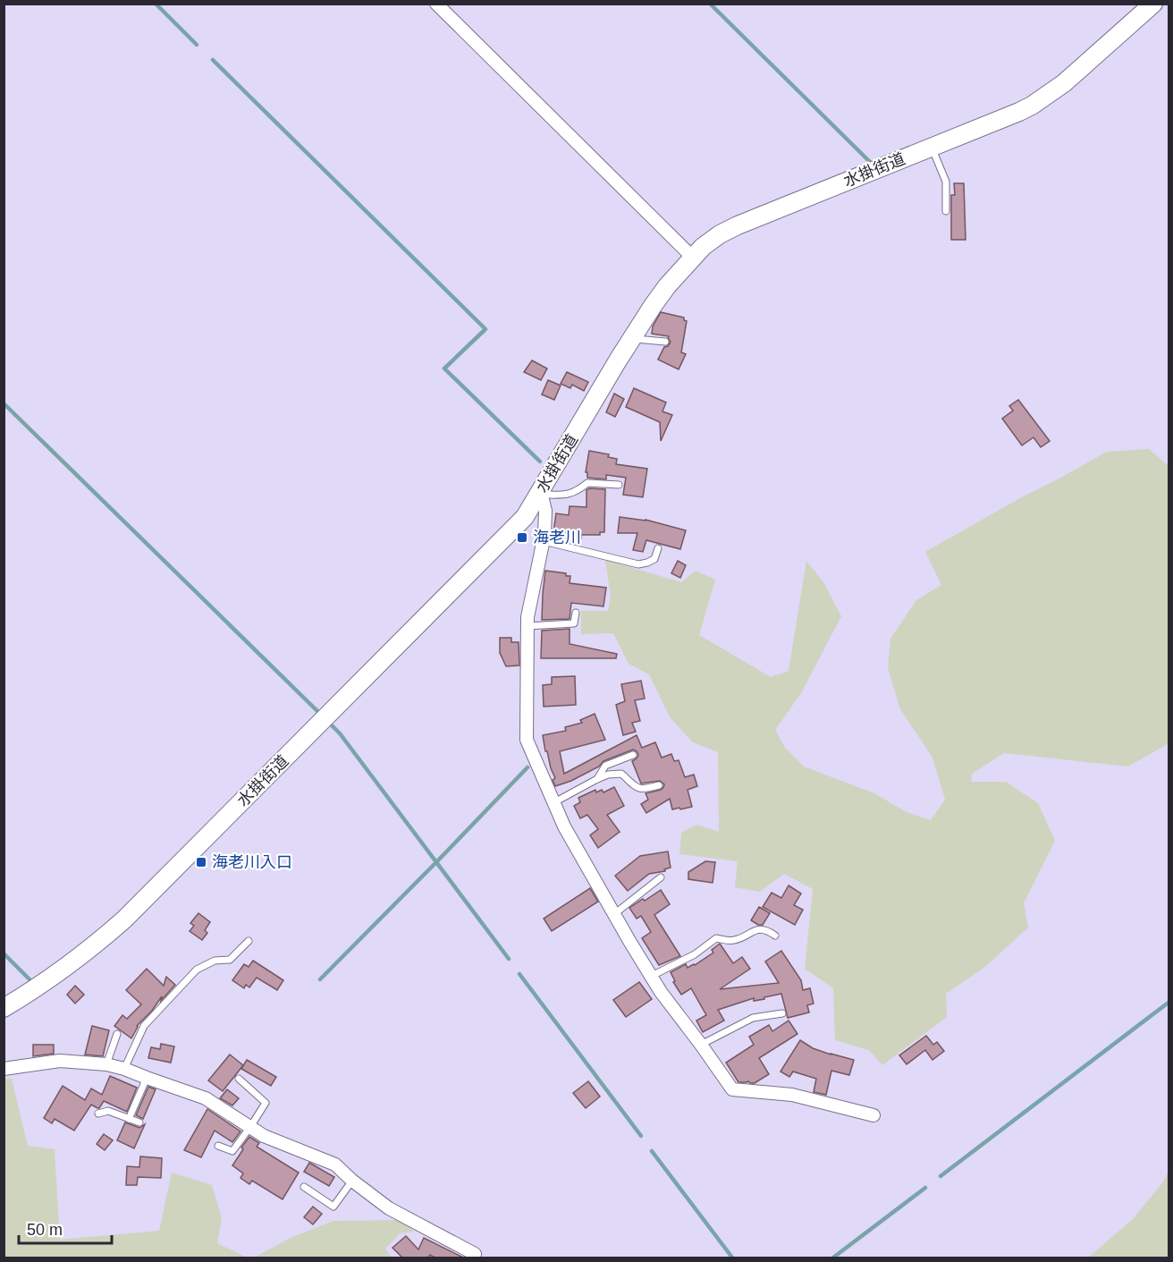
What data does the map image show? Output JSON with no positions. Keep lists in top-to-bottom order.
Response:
{
  "streets": {
    "main road": ["水掛街道"]
  },
  "places": {
    "transit": ["海老川", "海老川入口"]
  },
  "scale_bar": "50 m"
}
